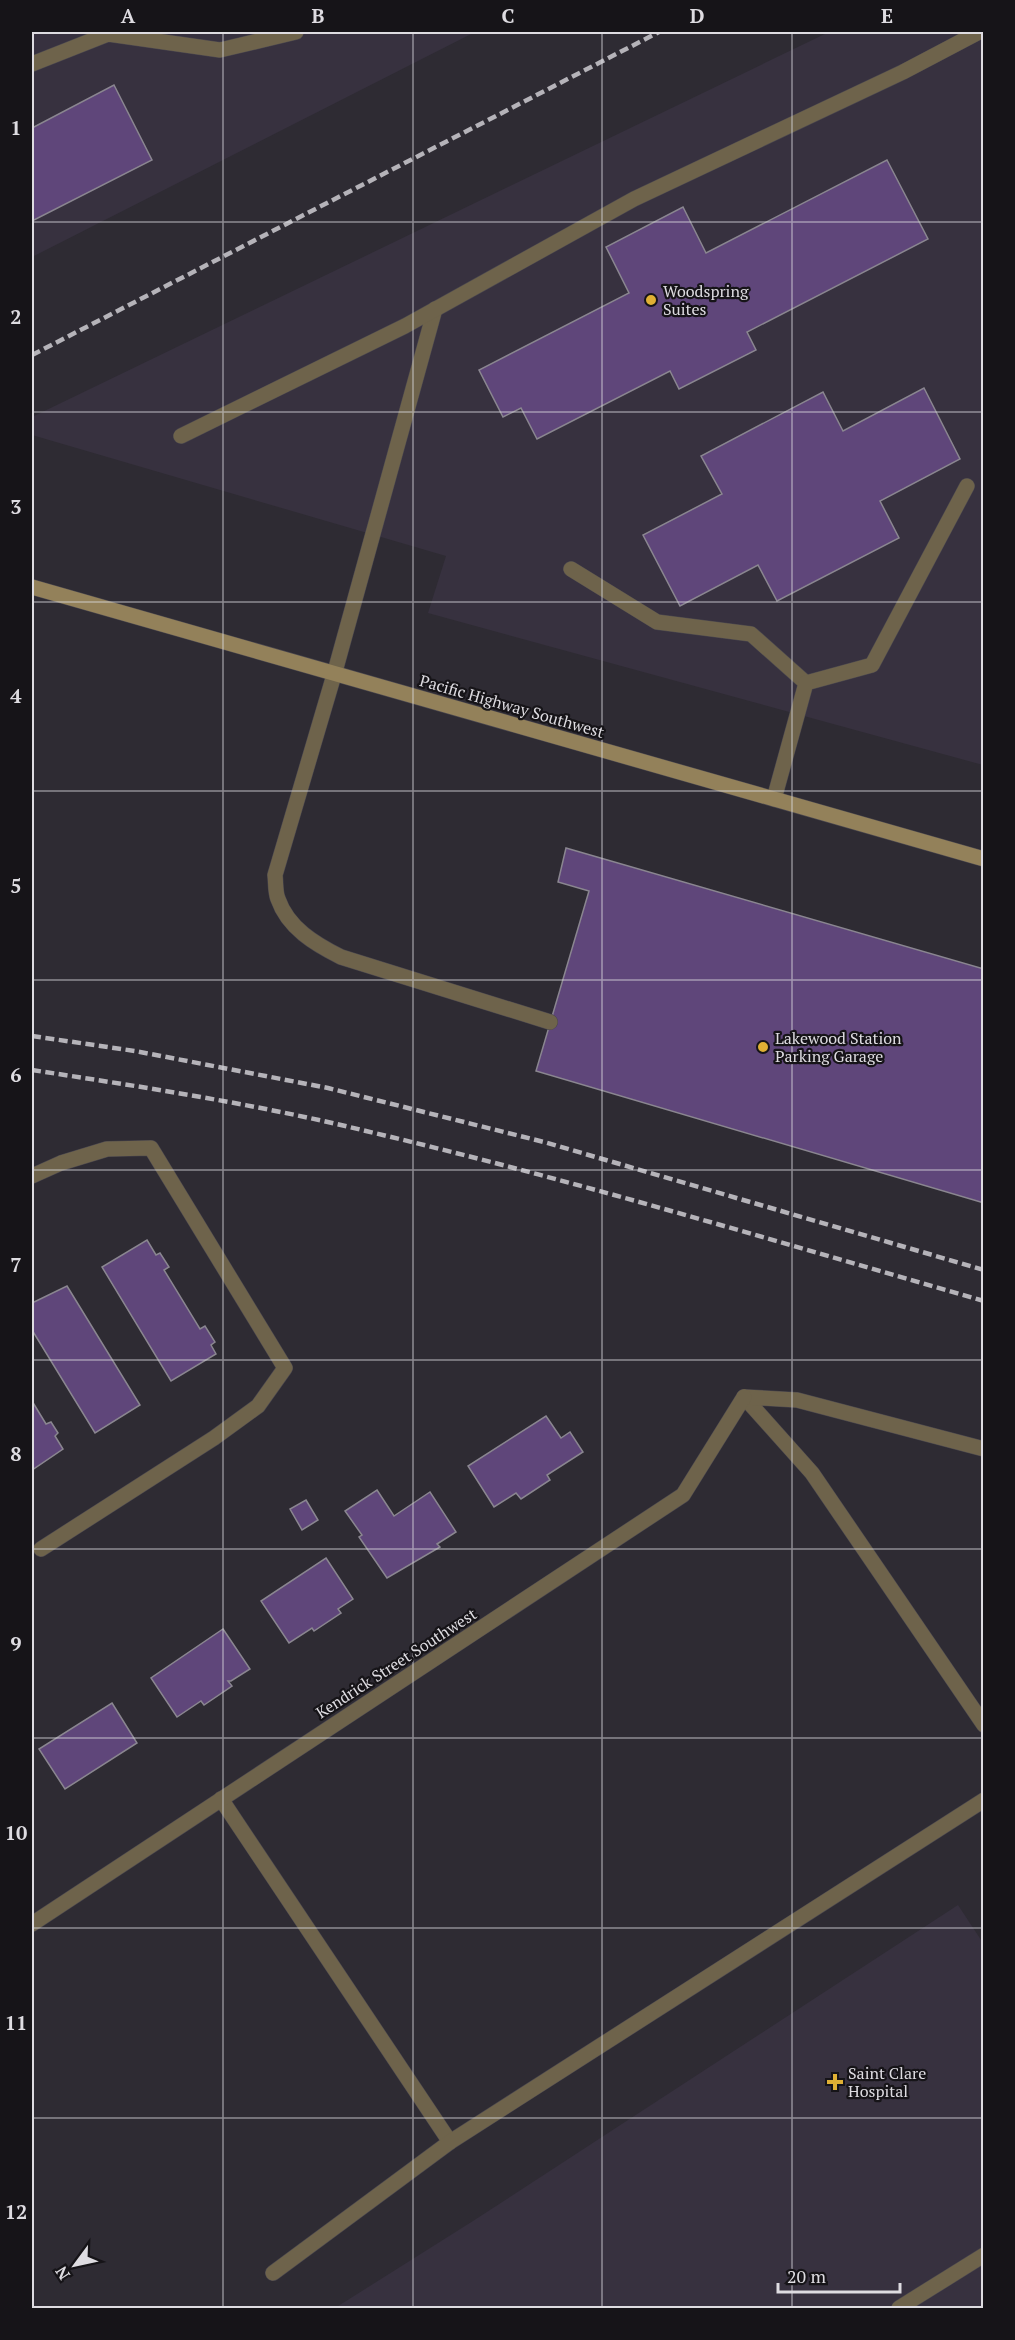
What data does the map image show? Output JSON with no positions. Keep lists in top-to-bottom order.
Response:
{
  "streets": {
    "main road": ["Pacific Highway Southwest"],
    "street": ["Kendrick Street Southwest"]
  },
  "places": {
    "other": ["Woodspring Suites", "Lakewood Station Parking Garage"],
    "health": ["Saint Clare Hospital"]
  },
  "scale_bar": "20 m",
  "north": "bottom left",
  "grid": {
    "columns": [
      "A",
      "B",
      "C",
      "D",
      "E"
    ],
    "rows": [
      "1",
      "2",
      "3",
      "4",
      "5",
      "6",
      "7",
      "8",
      "9",
      "10",
      "11",
      "12"
    ]
  }
}
